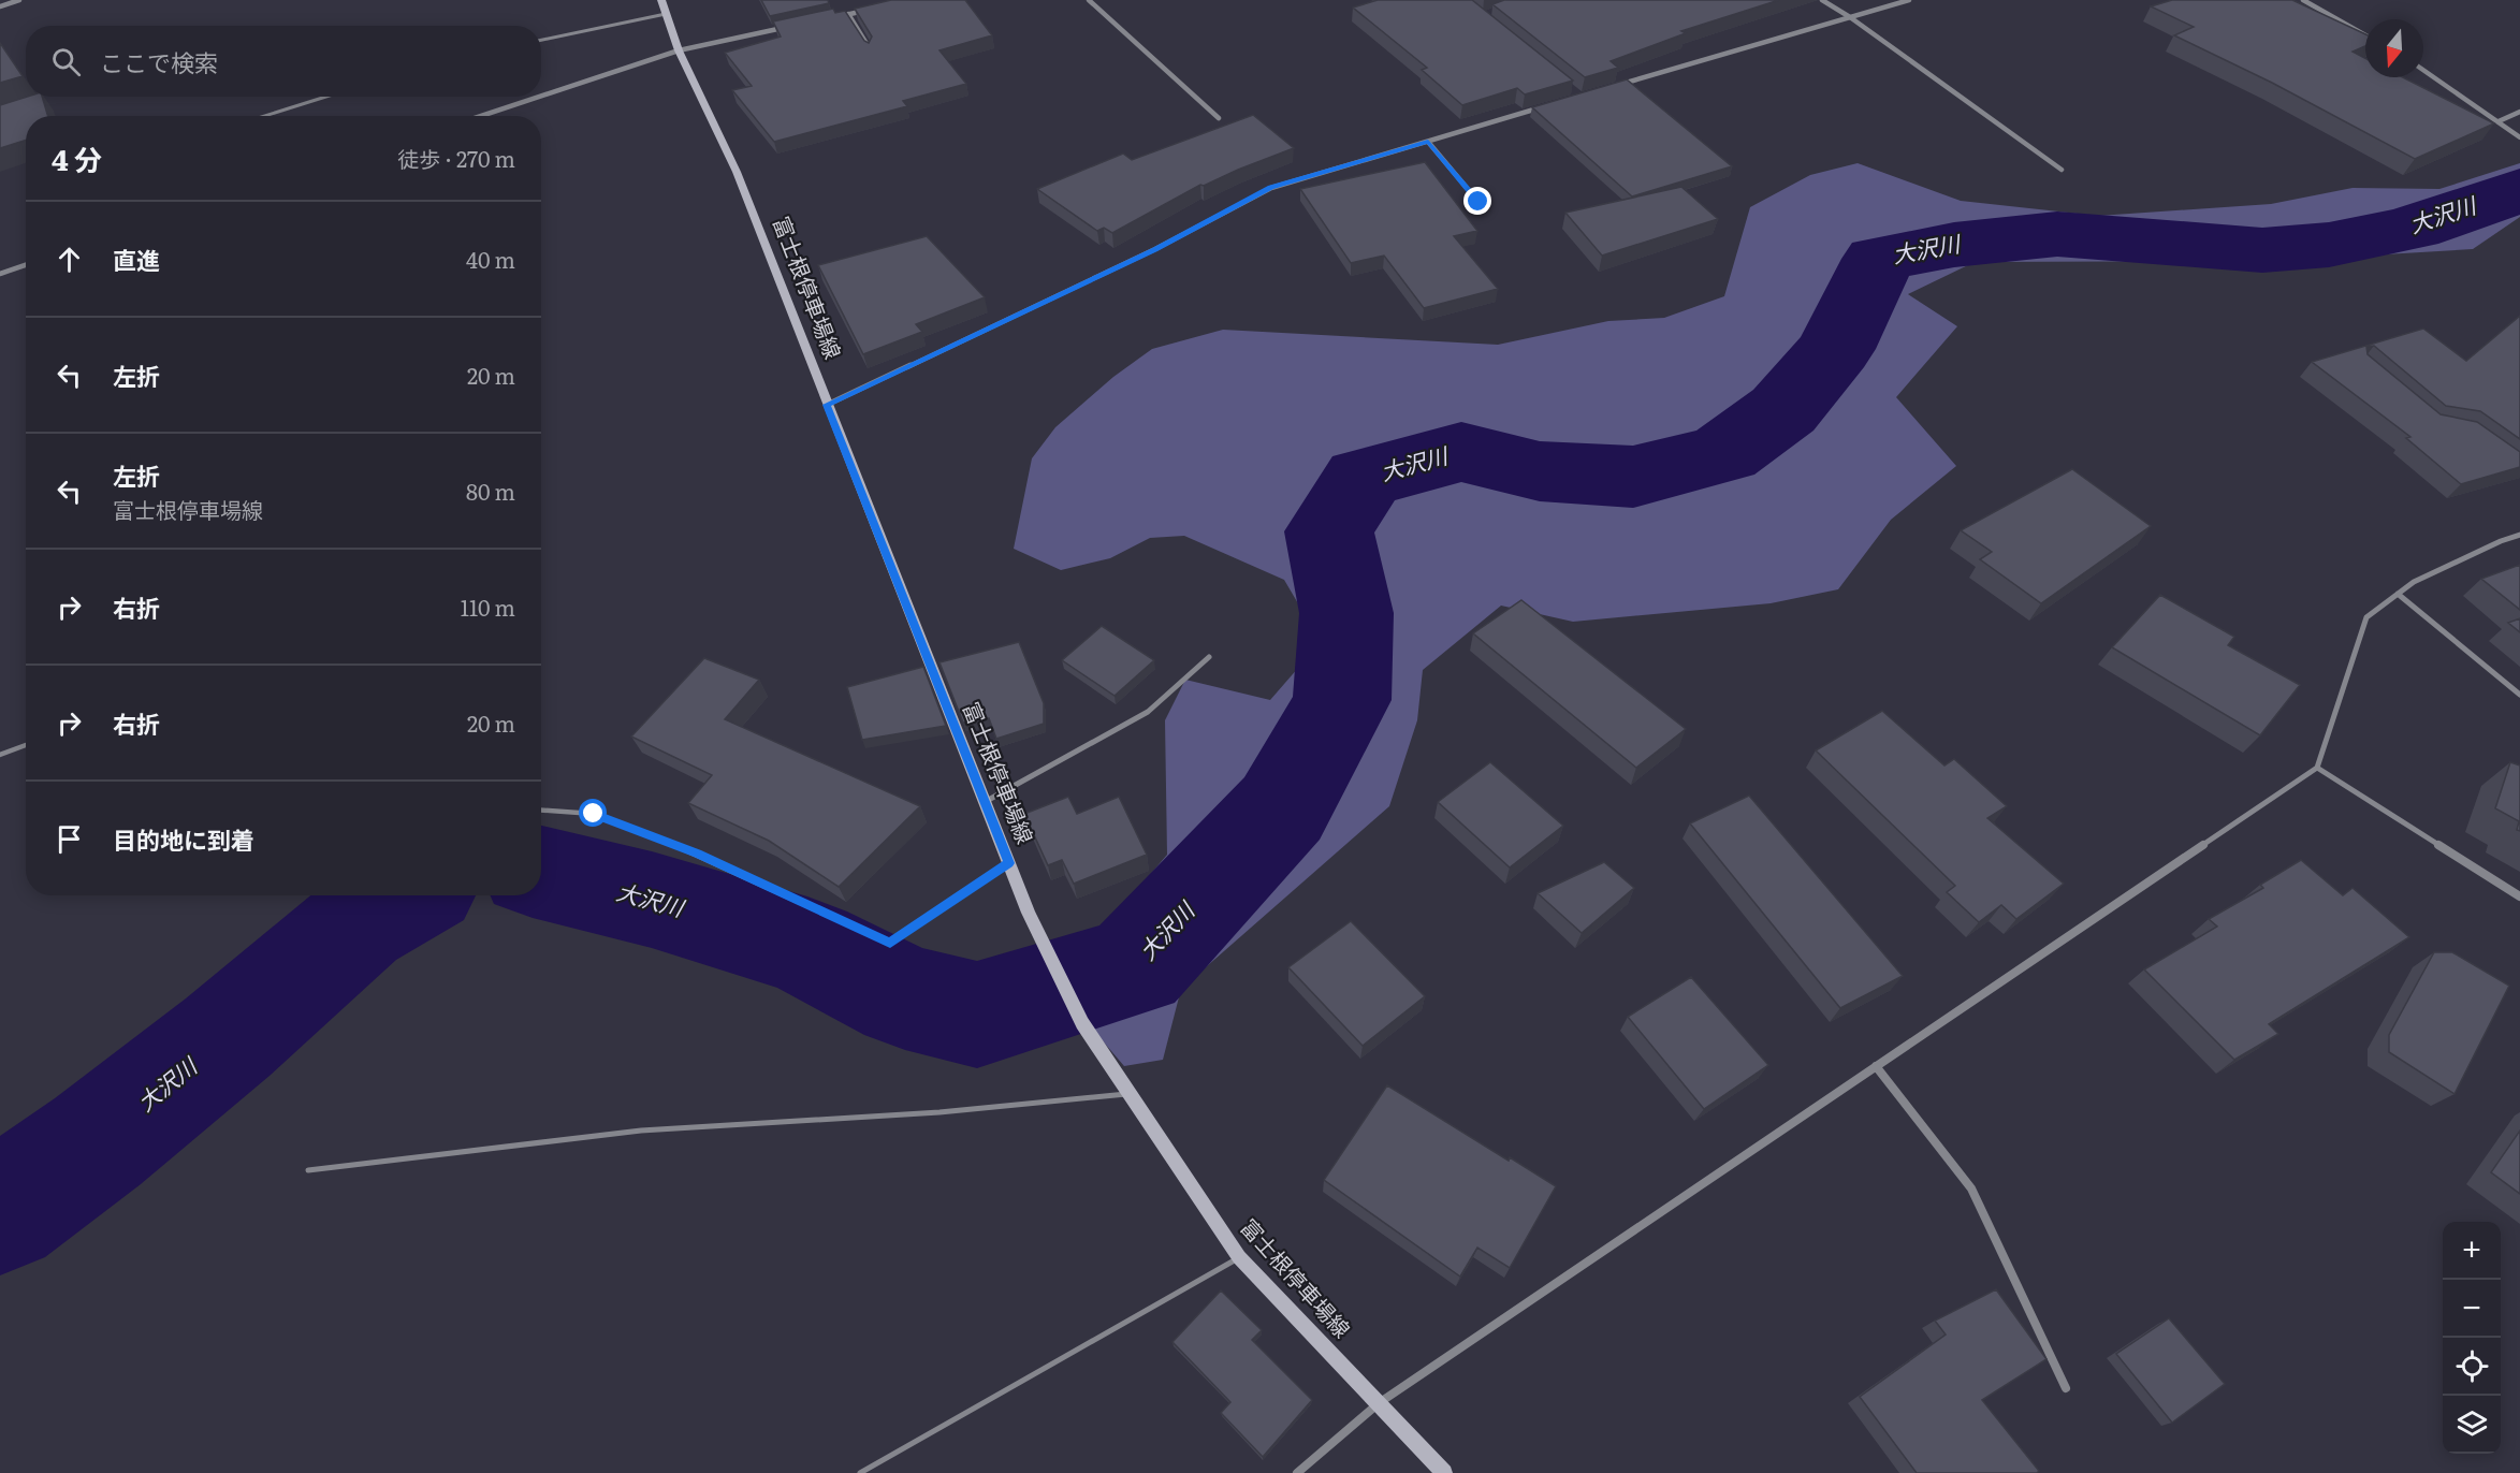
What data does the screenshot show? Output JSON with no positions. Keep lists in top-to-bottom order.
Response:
{
  "streets": {
    "main road": ["富士根停車場線"]
  },
  "water": ["大沢川"],
  "north": "bottom",
  "page": {
    "search": "ここで検索",
    "heading": ["4 分", "徒歩 · 270 m"],
    "list": [
      ["直進", "40 m"],
      ["左折", "20 m"],
      ["左折", "富士根停車場線", "80 m"],
      ["右折", "110 m"],
      ["右折", "20 m"],
      "目的地に到着"
    ],
    "map_buttons": ["+", "−"]
  }
}
